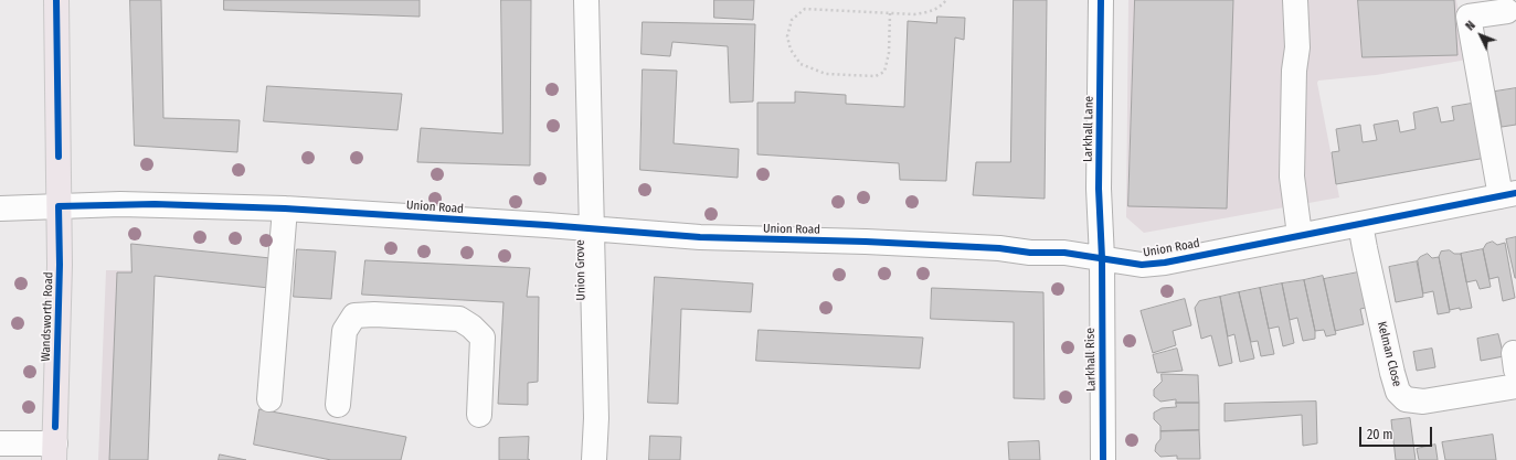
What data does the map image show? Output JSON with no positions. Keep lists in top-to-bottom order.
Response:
{
  "streets": {
    "main road": ["Wandsworth Road"],
    "street": [
      "Larkhall Lane",
      "Union Road",
      "Union Grove",
      "Kelman Close",
      "Larkhall Rise"
    ]
  },
  "crossings": [
    ["Larkhall Lane", "Union Road"],
    ["Larkhall Lane", "Larkhall Rise"],
    ["Union Road", "Union Grove"],
    ["Union Road", "Wandsworth Road"],
    ["Union Road", "Kelman Close"],
    ["Union Road", "Larkhall Rise"]
  ],
  "scale_bar": "20 m",
  "north": "top left"
}
